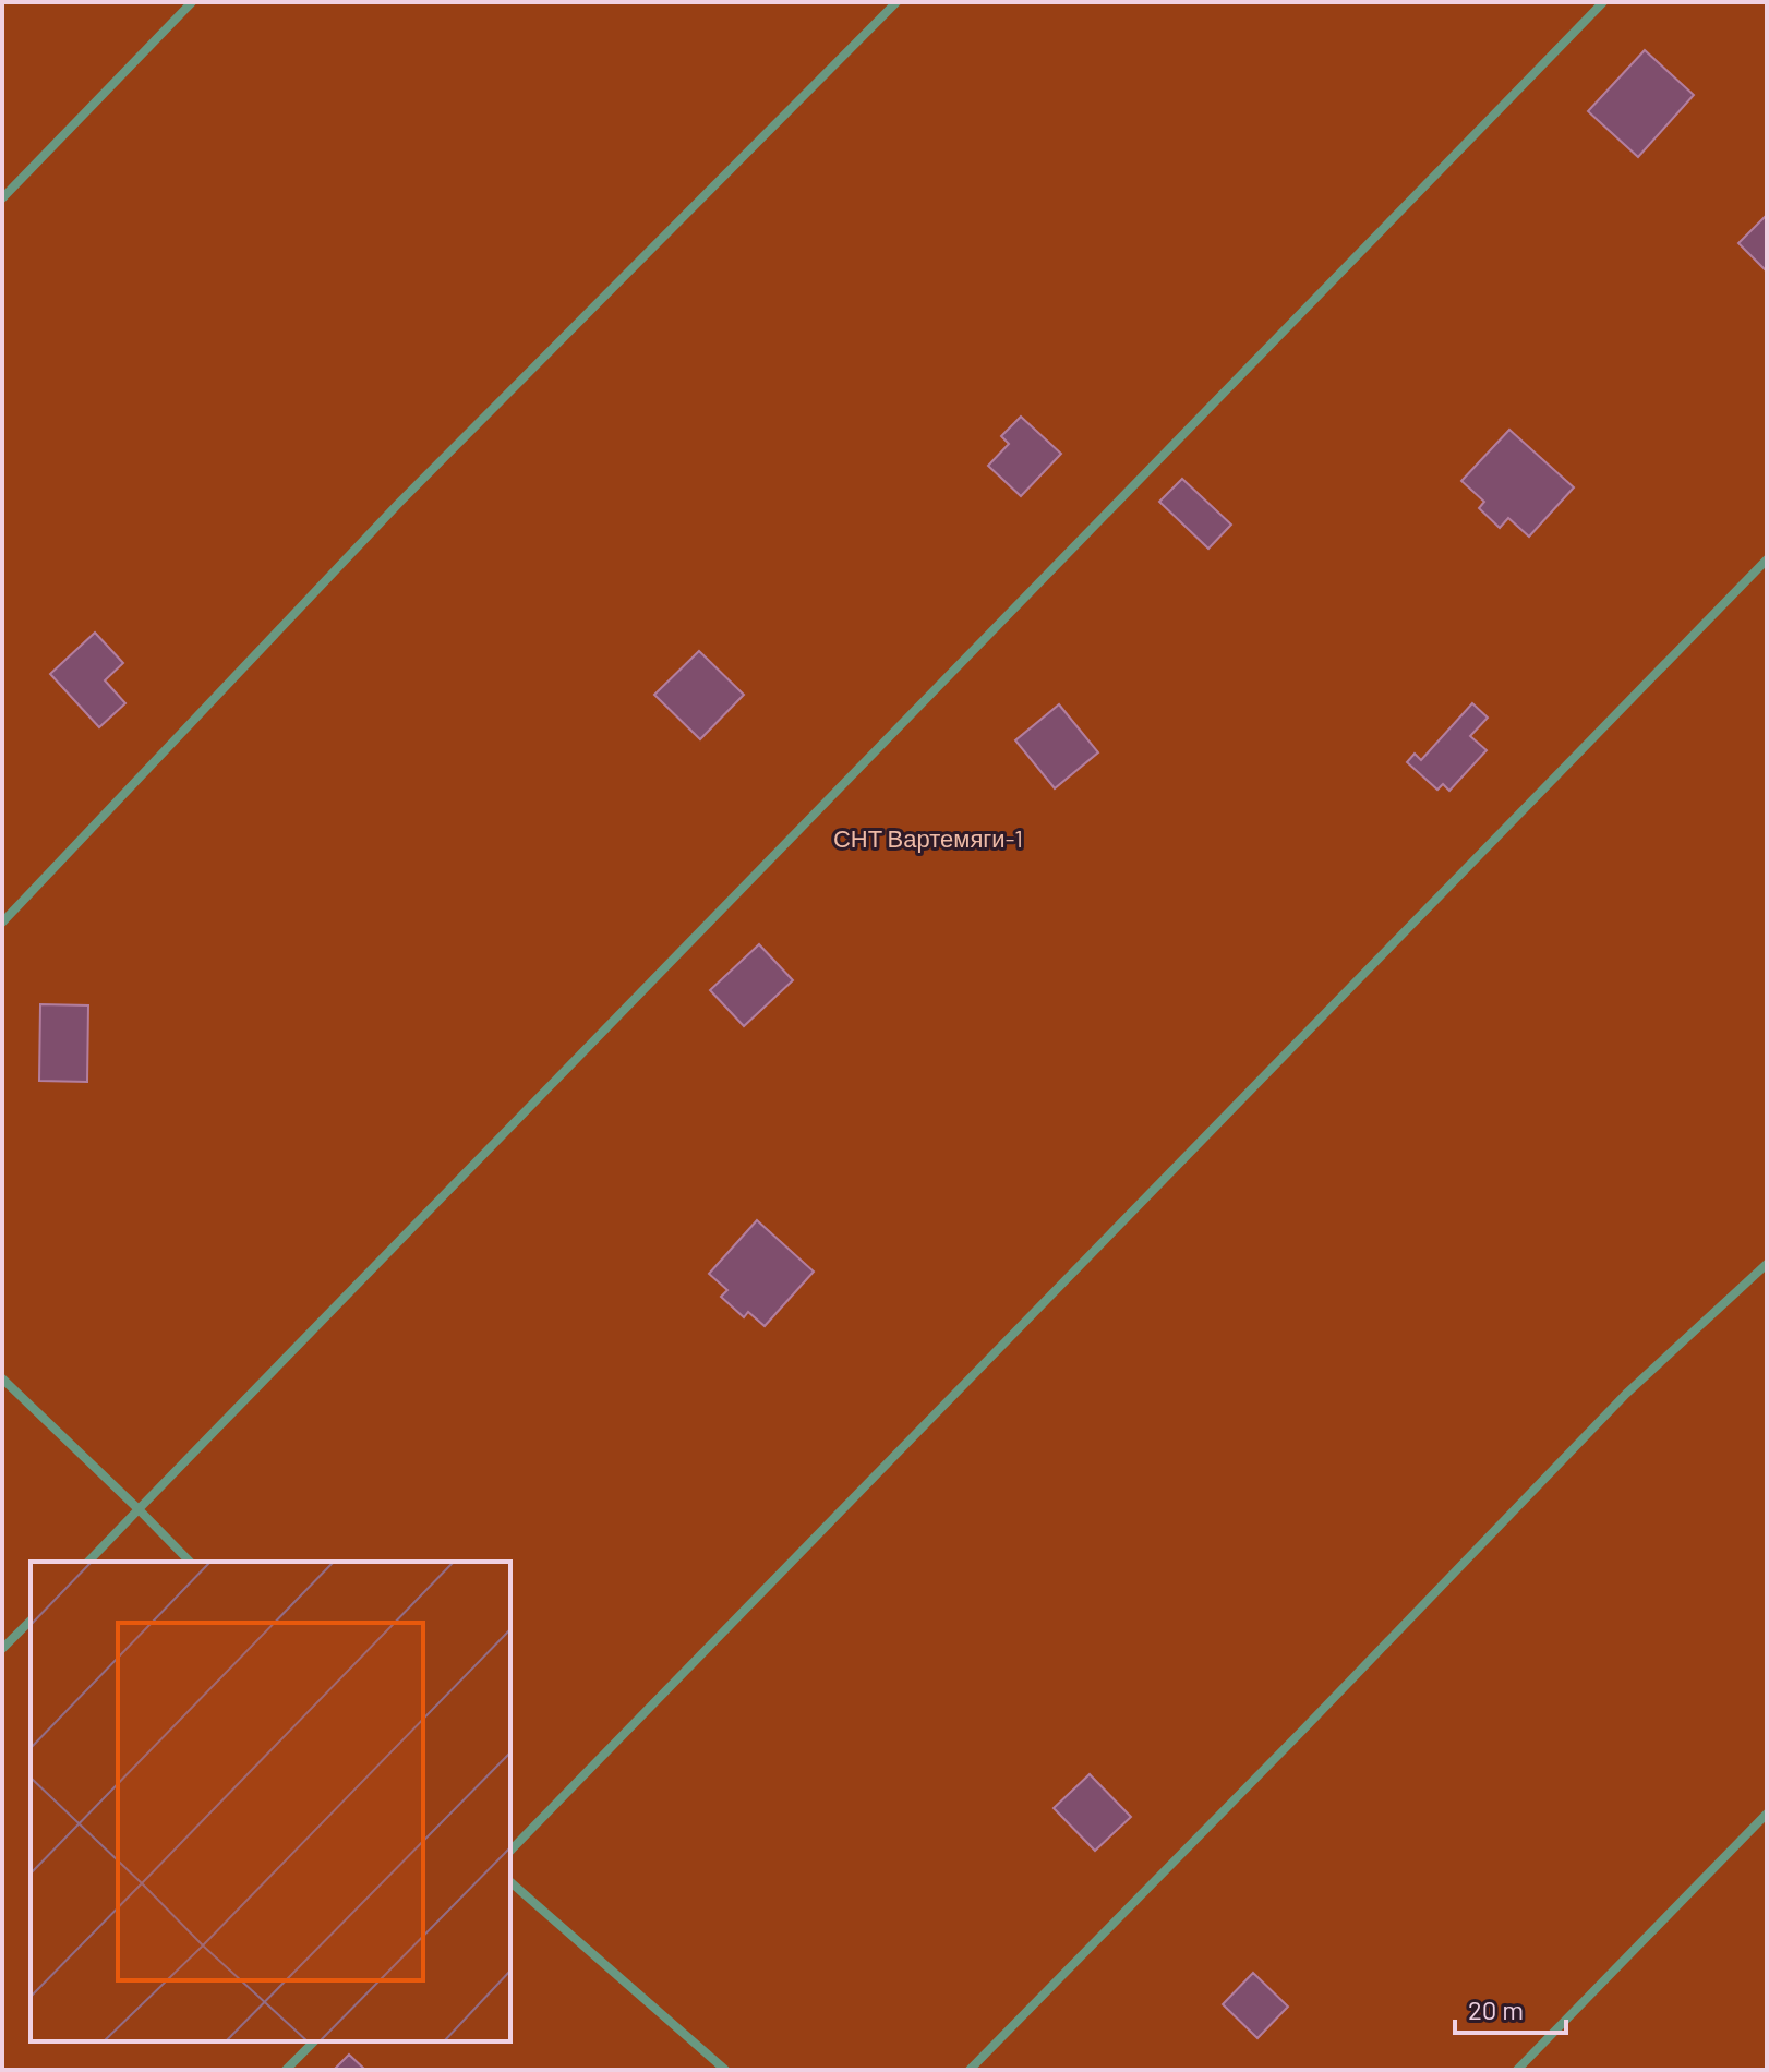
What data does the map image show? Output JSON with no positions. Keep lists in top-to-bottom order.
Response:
{
  "parks": ["СНТ Вартемяги-1"],
  "scale_bar": "20 m"
}
